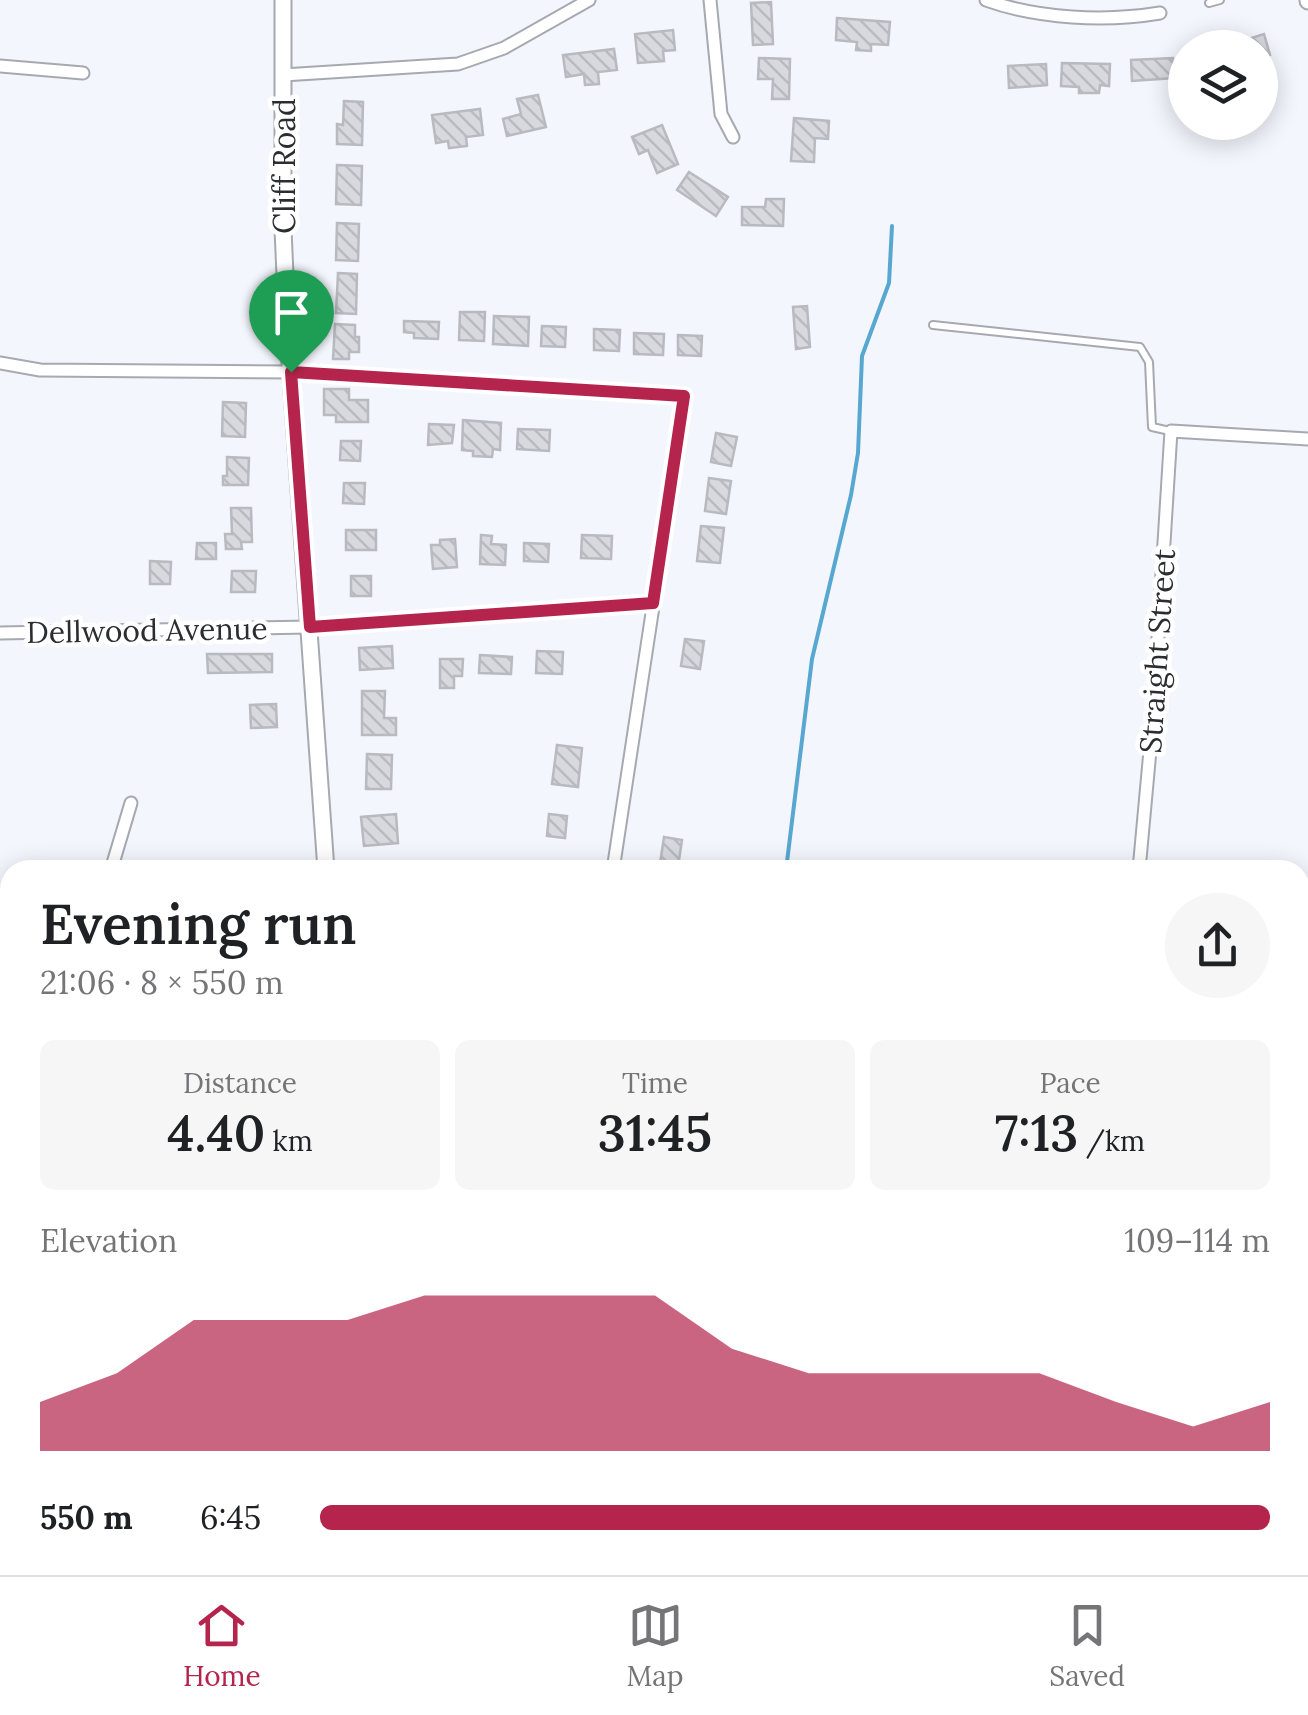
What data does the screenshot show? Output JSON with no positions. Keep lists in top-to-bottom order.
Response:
{
  "streets": {
    "street": ["Cliff Road", "Dellwood Avenue", "Straight Street"]
  },
  "crossings": [
    ["Cliff Road", "Dellwood Avenue"]
  ],
  "page": {
    "heading": ["Evening run", "21:06 · 8 × 550 m"],
    "stats": [
      ["Distance", "4.40 km"],
      ["Time", "31:45"],
      ["Pace", "7:13 /km"]
    ],
    "chart": ["Elevation", "109–114 m"],
    "list": [
      {
        "name": "550 m",
        "note": "6:45"
      }
    ],
    "tabs": ["Home", "Map", "Saved"]
  }
}
